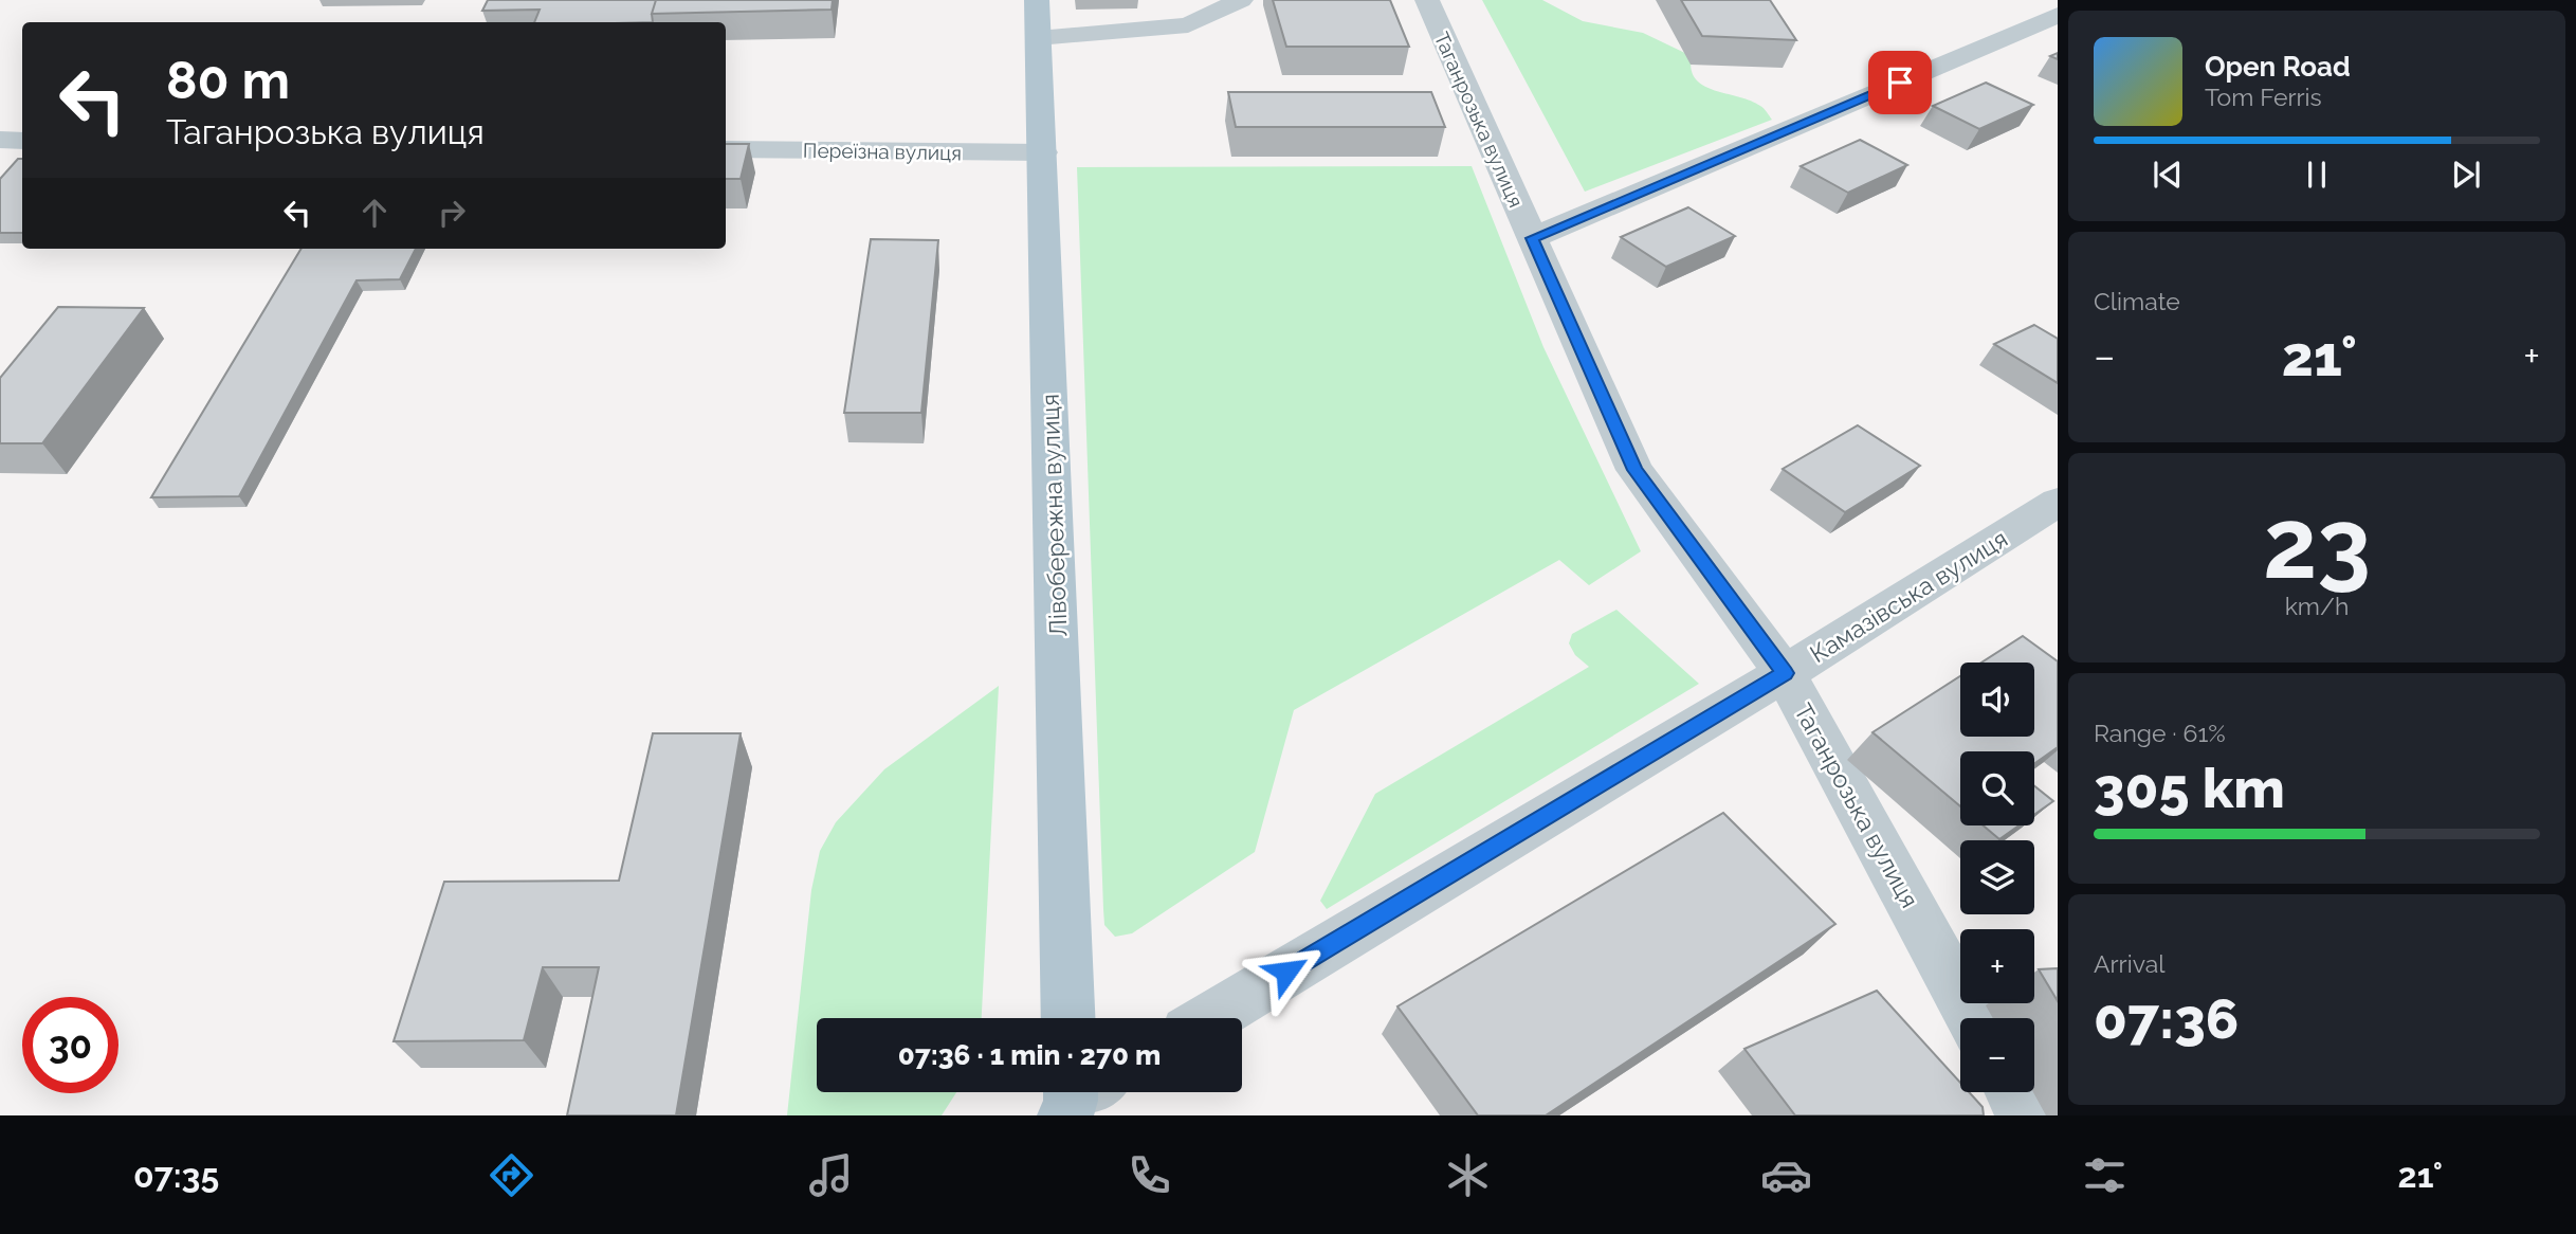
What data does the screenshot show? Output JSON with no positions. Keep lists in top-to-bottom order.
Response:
{
  "streets": {
    "main road": ["Лівобережна вулиця"],
    "street": ["Таганрозька вулиця", "Переїзна вулиця", "Камазівська вулиця"]
  },
  "crossings": [
    ["Таганрозька вулиця", "Камазівська вулиця"],
    ["Переїзна вулиця", "Лівобережна вулиця"]
  ],
  "page": {
    "turn": ["80 m", "Таганрозька вулиця"],
    "song": ["Open Road", "Tom Ferris"],
    "tile": [
      "Climate",
      ["23", "km/h"],
      ["Range · 61%", "305 km"],
      ["Arrival", "07:36"]
    ],
    "heat": ["−", "21°", "+"],
    "map_buttons": ["+", "−"],
    "limit": "30",
    "trip": "07:36 · 1 min · 270 m",
    "tabs": ["07:35", "21°"]
  }
}
